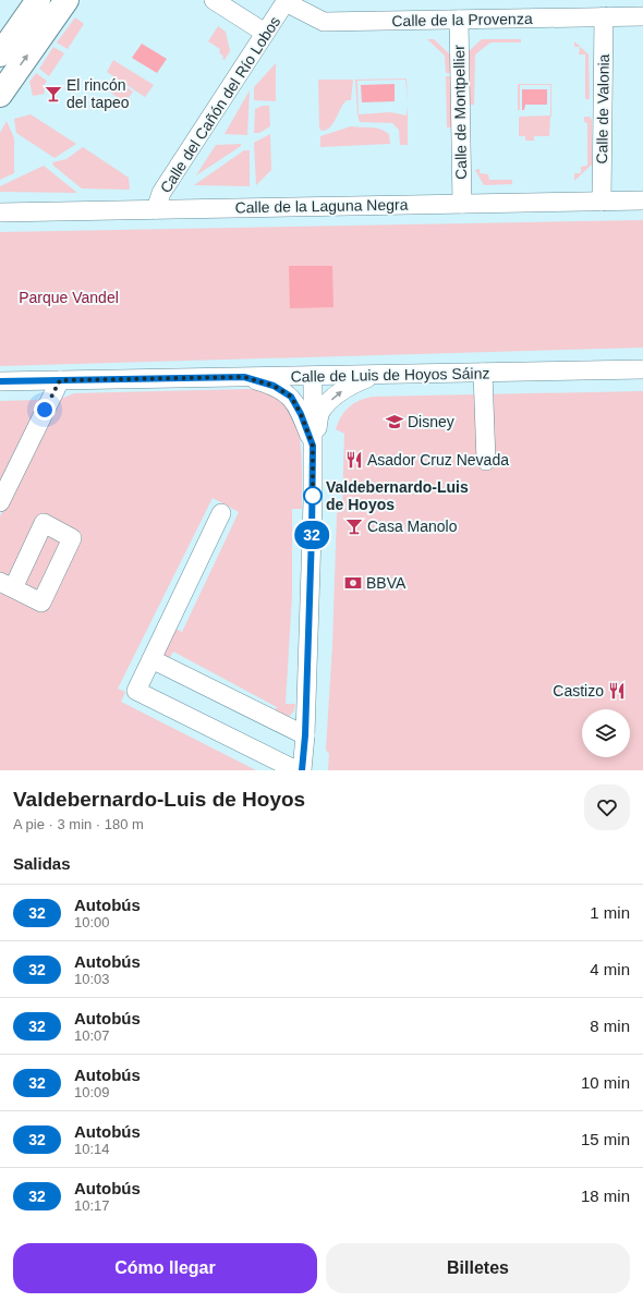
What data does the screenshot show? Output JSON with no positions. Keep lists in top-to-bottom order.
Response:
{
  "streets": {
    "street": [
      "Calle de la Provenza",
      "Calle del Cañón del Río Lobos",
      "Calle de Valonia",
      "Calle de Montpellier",
      "Calle de la Laguna Negra",
      "Calle de Luis de Hoyos Sáinz"
    ]
  },
  "crossings": [
    ["Calle de la Provenza", "Calle del Cañón del Río Lobos"],
    ["Calle de la Provenza", "Calle de Valonia"],
    ["Calle de la Provenza", "Calle de Montpellier"],
    ["Calle del Cañón del Río Lobos", "Calle de la Laguna Negra"],
    ["Calle de Valonia", "Calle de la Laguna Negra"],
    ["Calle de Montpellier", "Calle de la Laguna Negra"]
  ],
  "parks": ["Parque Vandel"],
  "places": {
    "bar": ["El rincón del tapeo", "Casa Manolo"],
    "school or university": ["Disney"],
    "restaurant": ["Asador Cruz Nevada", "Castizo"],
    "other": ["Valdebernardo-Luis de Hoyos"],
    "bank": ["BBVA"]
  },
  "lines": ["bus line 32"],
  "page": {
    "on_map": "32",
    "heading": [
      ["Valdebernardo-Luis de Hoyos", "A pie · 3 min · 180 m"],
      "Salidas"
    ],
    "list": [
      {
        "mark": "32",
        "name": "Autobús",
        "note": "10:00",
        "value": "1 min"
      },
      {
        "mark": "32",
        "name": "Autobús",
        "note": "10:03",
        "value": "4 min"
      },
      {
        "mark": "32",
        "name": "Autobús",
        "note": "10:07",
        "value": "8 min"
      },
      {
        "mark": "32",
        "name": "Autobús",
        "note": "10:09",
        "value": "10 min"
      },
      {
        "mark": "32",
        "name": "Autobús",
        "note": "10:14",
        "value": "15 min"
      },
      {
        "mark": "32",
        "name": "Autobús",
        "note": "10:17",
        "value": "18 min"
      }
    ],
    "buttons": ["Cómo llegar", "Billetes"]
  }
}
